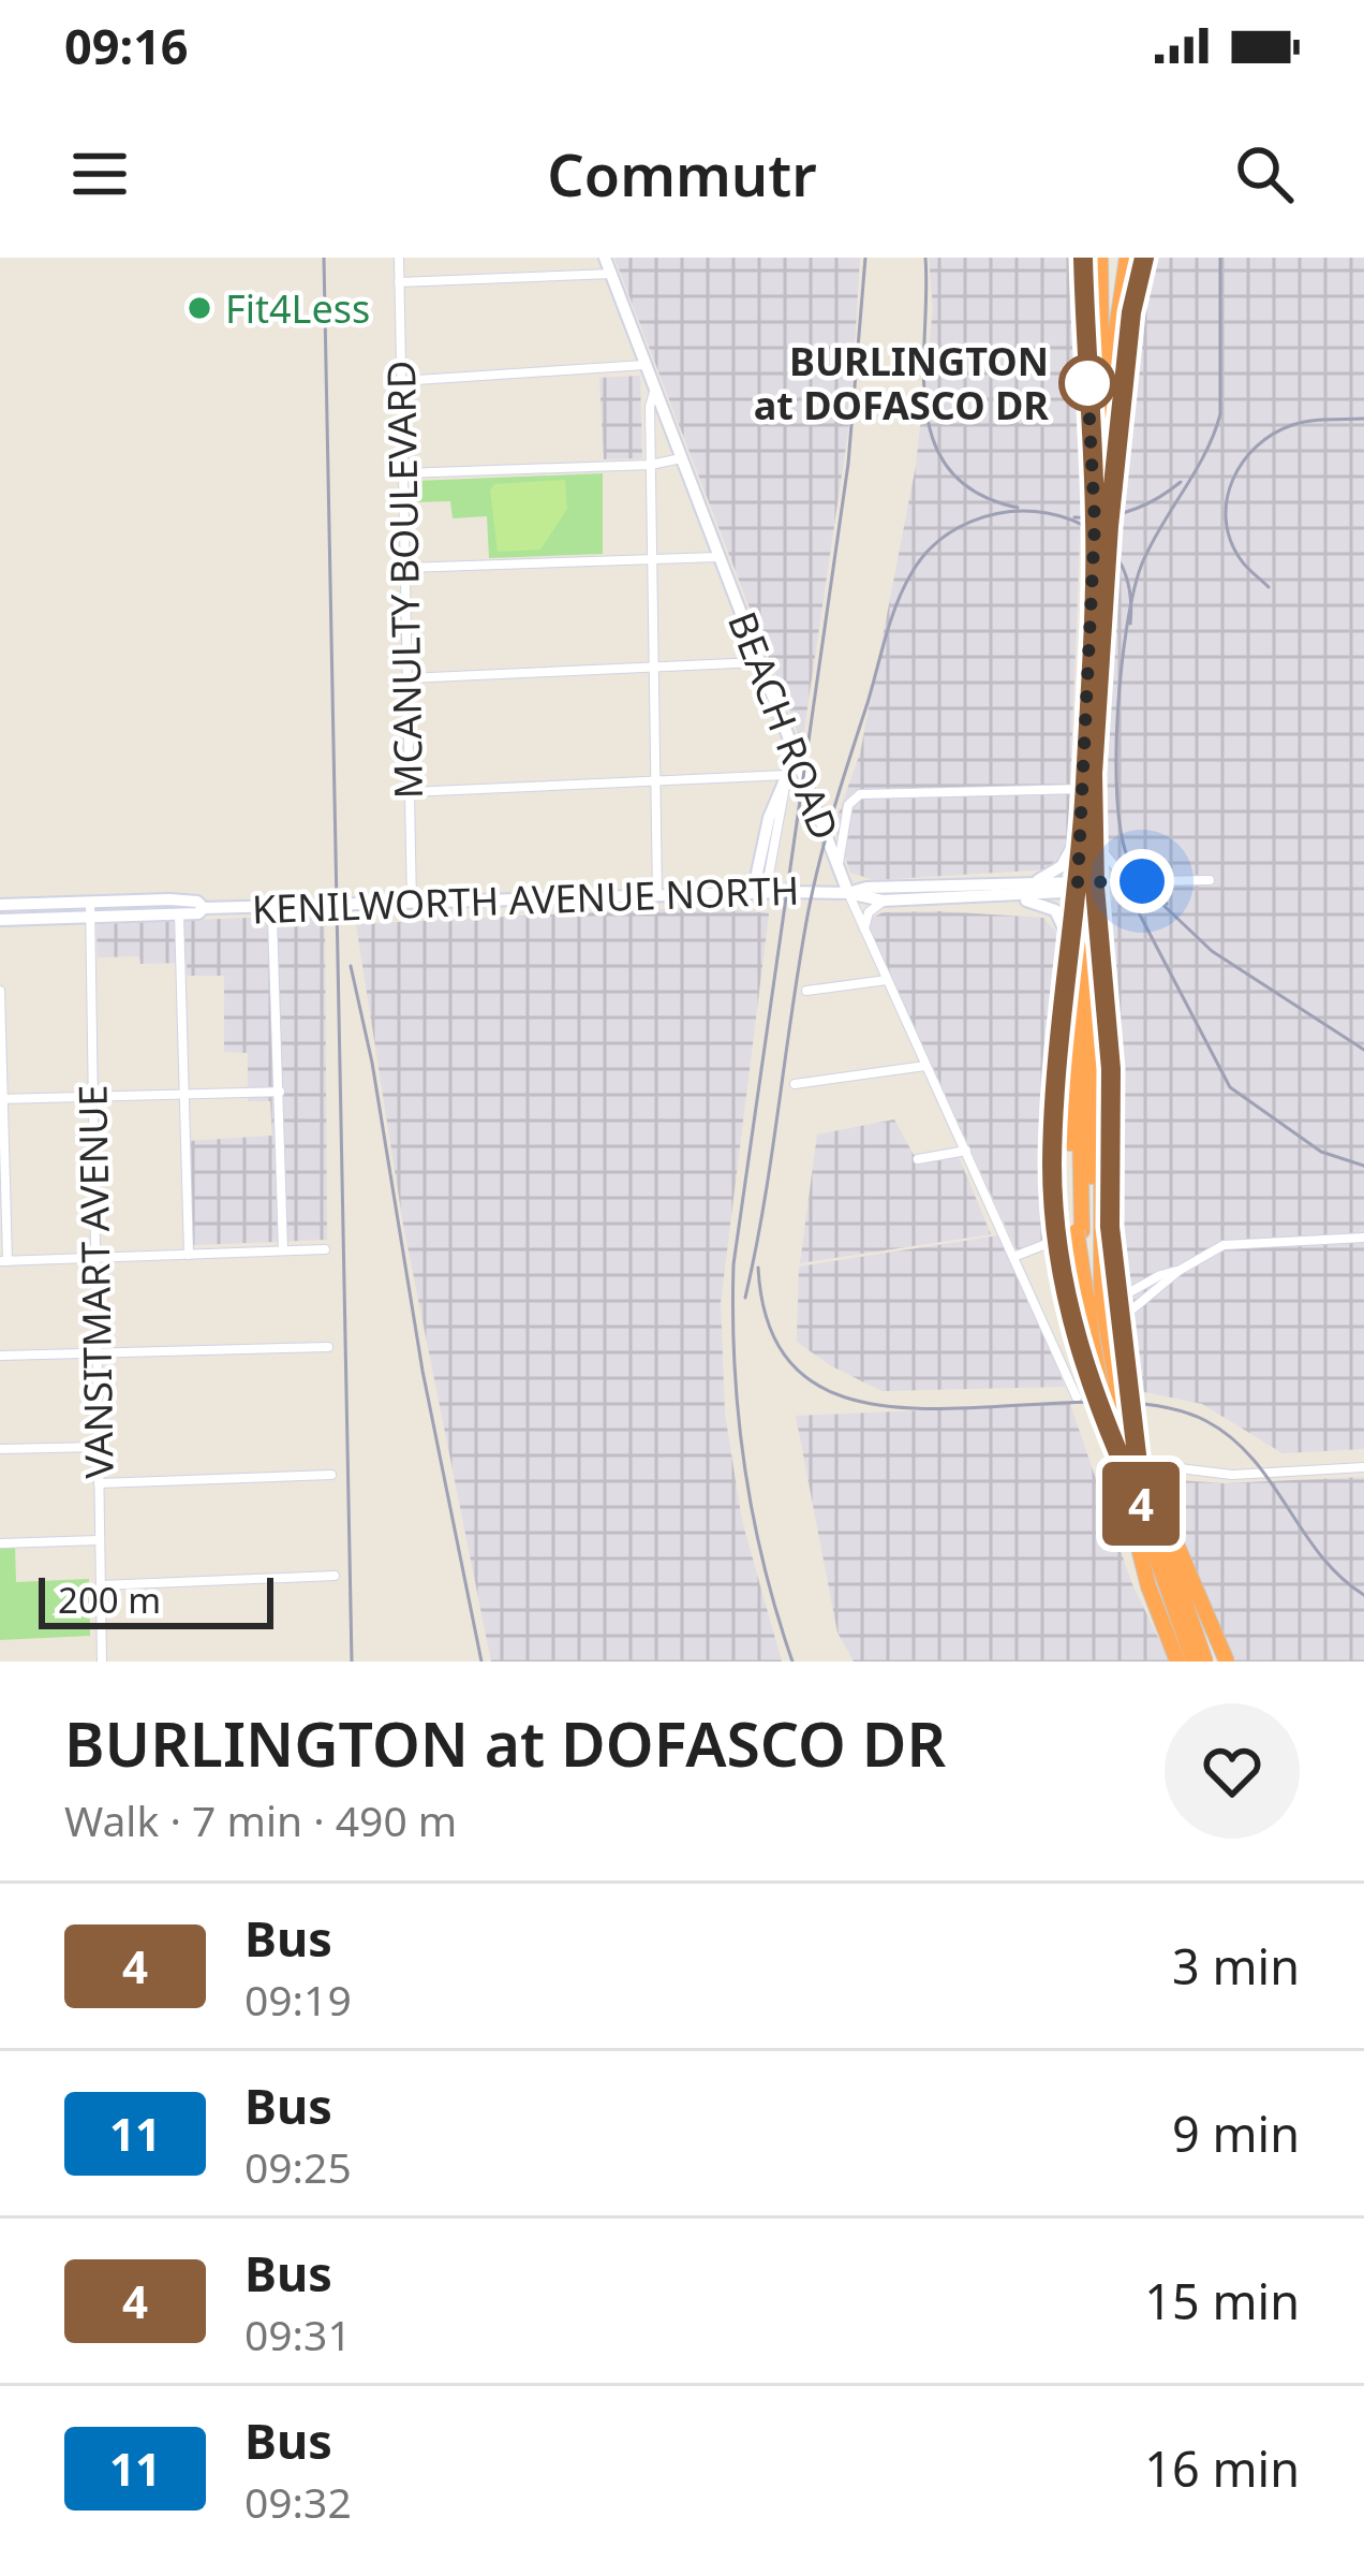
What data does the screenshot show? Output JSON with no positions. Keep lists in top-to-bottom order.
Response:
{
  "streets": {
    "main road": ["BEACH ROAD", "KENILWORTH AVENUE NORTH"],
    "street": ["MCANULTY BOULEVARD", "VANSITMART AVENUE"]
  },
  "crossings": [
    ["MCANULTY BOULEVARD", "KENILWORTH AVENUE NORTH"],
    ["BEACH ROAD", "KENILWORTH AVENUE NORTH"],
    ["KENILWORTH AVENUE NORTH", "VANSITMART AVENUE"]
  ],
  "places": ["Fit4Less", "BURLINGTON at DOFASCO DR"],
  "lines": ["bus line 4"],
  "scale_bar": "200 m",
  "page": {
    "status": "09:16",
    "header": "Commutr",
    "on_map": "4",
    "scale": "200 m",
    "heading": ["BURLINGTON at DOFASCO DR", "Walk · 7 min · 490 m"],
    "list": [
      {
        "mark": "4",
        "name": "Bus",
        "note": "09:19",
        "value": "3 min"
      },
      {
        "mark": "11",
        "name": "Bus",
        "note": "09:25",
        "value": "9 min"
      },
      {
        "mark": "4",
        "name": "Bus",
        "note": "09:31",
        "value": "15 min"
      },
      {
        "mark": "11",
        "name": "Bus",
        "note": "09:32",
        "value": "16 min"
      }
    ]
  }
}
